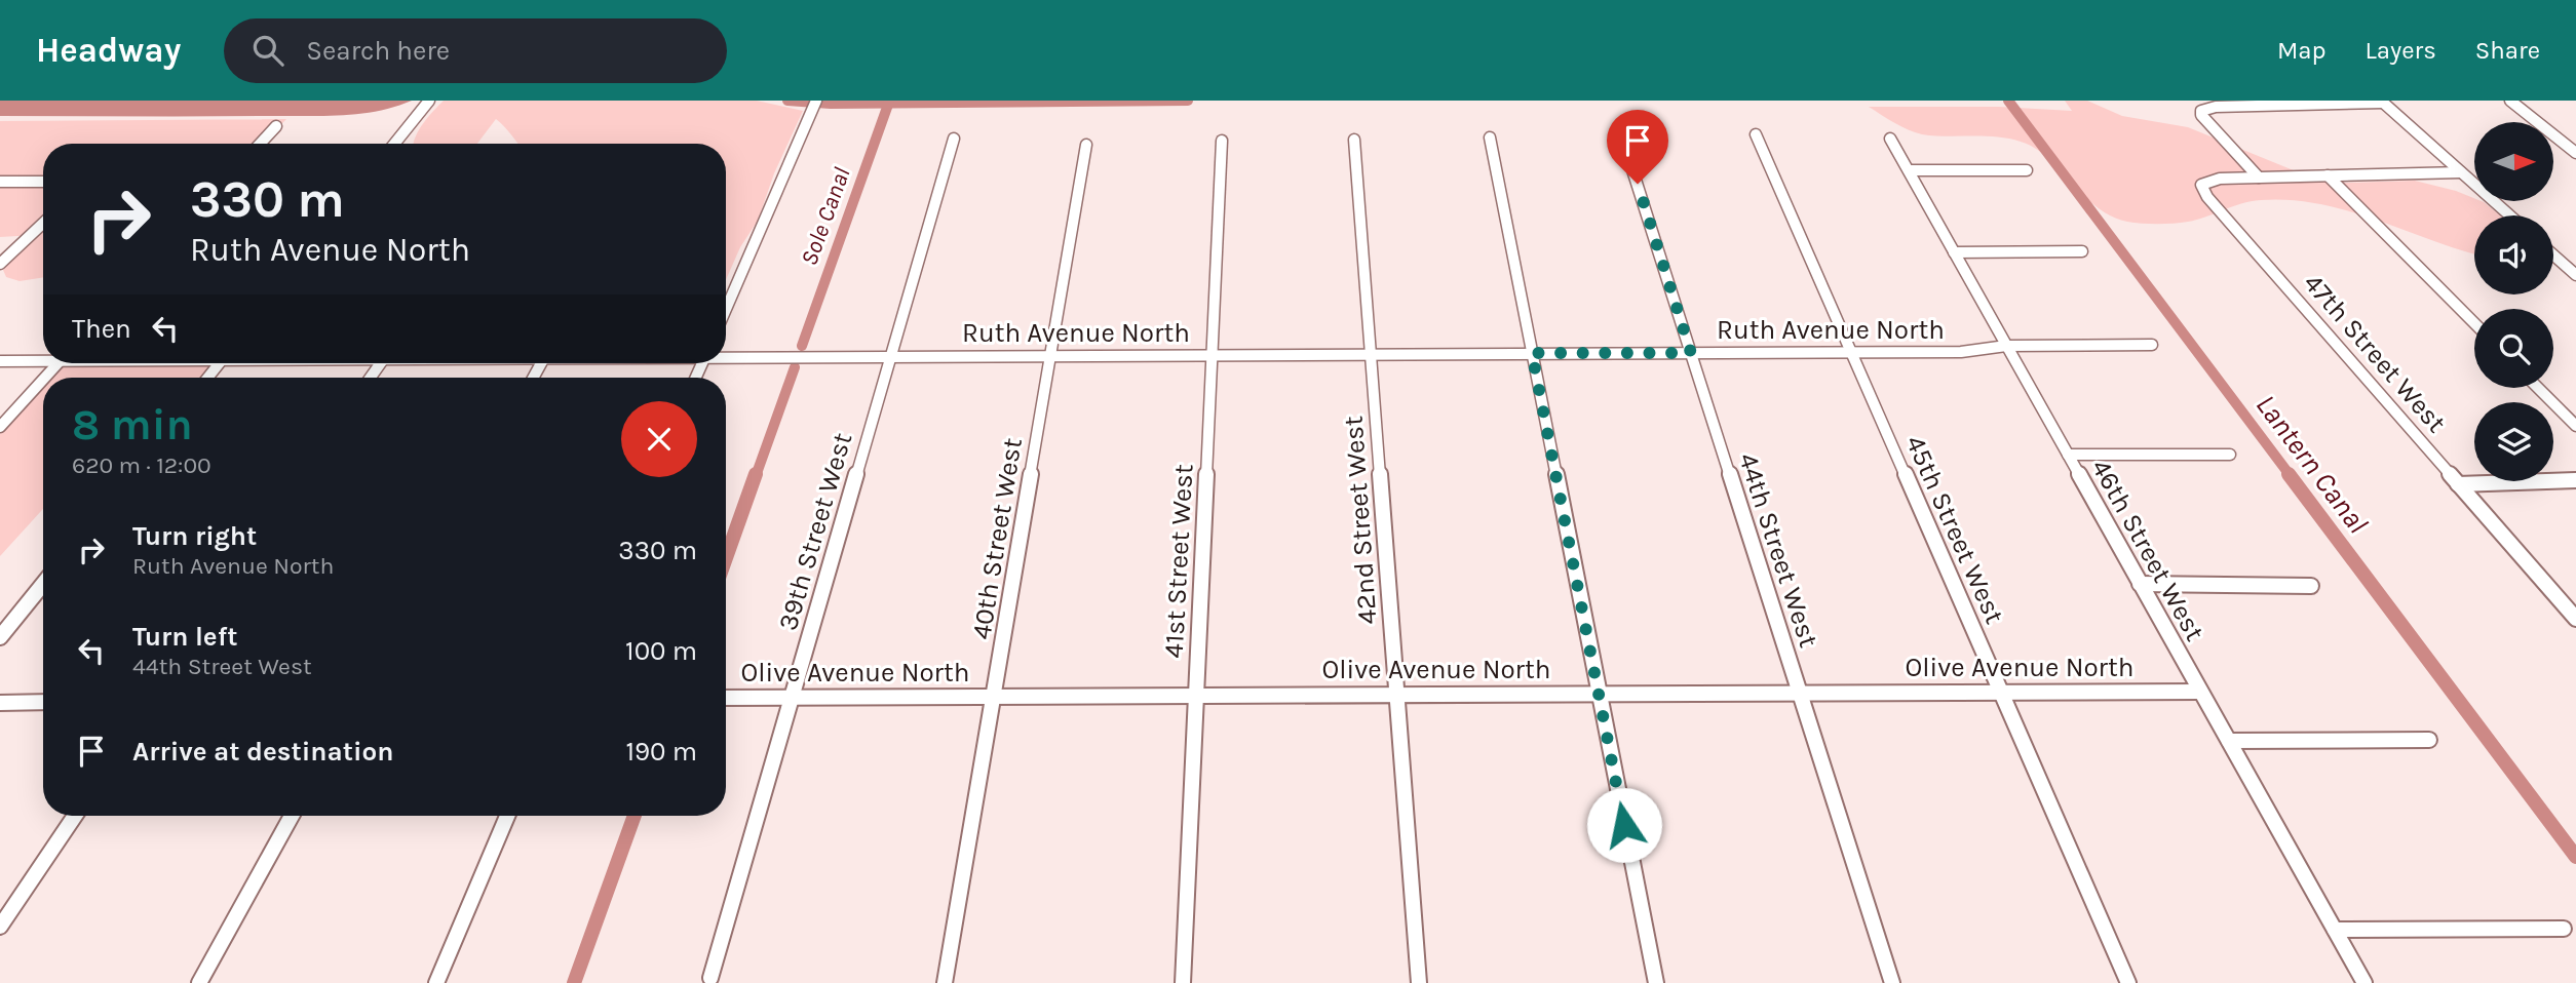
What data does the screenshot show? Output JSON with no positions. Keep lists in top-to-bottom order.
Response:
{
  "streets": {
    "street": [
      "Ruth Avenue North",
      "47th Street West",
      "42nd Street West",
      "45th Street West",
      "39th Street West",
      "40th Street West",
      "44th Street West",
      "46th Street West",
      "41st Street West",
      "Olive Avenue North"
    ]
  },
  "crossings": [
    ["Ruth Avenue North", "42nd Street West"],
    ["Ruth Avenue North", "45th Street West"],
    ["Ruth Avenue North", "39th Street West"],
    ["Ruth Avenue North", "40th Street West"],
    ["Ruth Avenue North", "44th Street West"],
    ["Ruth Avenue North", "46th Street West"],
    ["Ruth Avenue North", "41st Street West"],
    ["42nd Street West", "Olive Avenue North"],
    ["45th Street West", "Olive Avenue North"],
    ["39th Street West", "Olive Avenue North"],
    ["40th Street West", "Olive Avenue North"],
    ["44th Street West", "Olive Avenue North"],
    ["46th Street West", "Olive Avenue North"],
    ["41st Street West", "Olive Avenue North"]
  ],
  "water": ["Sole Canal", "Lantern Canal"],
  "north": "right",
  "page": {
    "header": "Headway",
    "search": "Search here",
    "nav": ["Map", "Layers", "Share"],
    "turn": ["330 m", "Ruth Avenue North"],
    "then": "Then",
    "heading": ["8 min", "620 m · 12:00"],
    "list": [
      {
        "name": "Turn right",
        "note": "Ruth Avenue North",
        "value": "330 m"
      },
      {
        "name": "Turn left",
        "note": "44th Street West",
        "value": "100 m"
      },
      {
        "name": "Arrive at destination",
        "value": "190 m"
      }
    ]
  }
}
